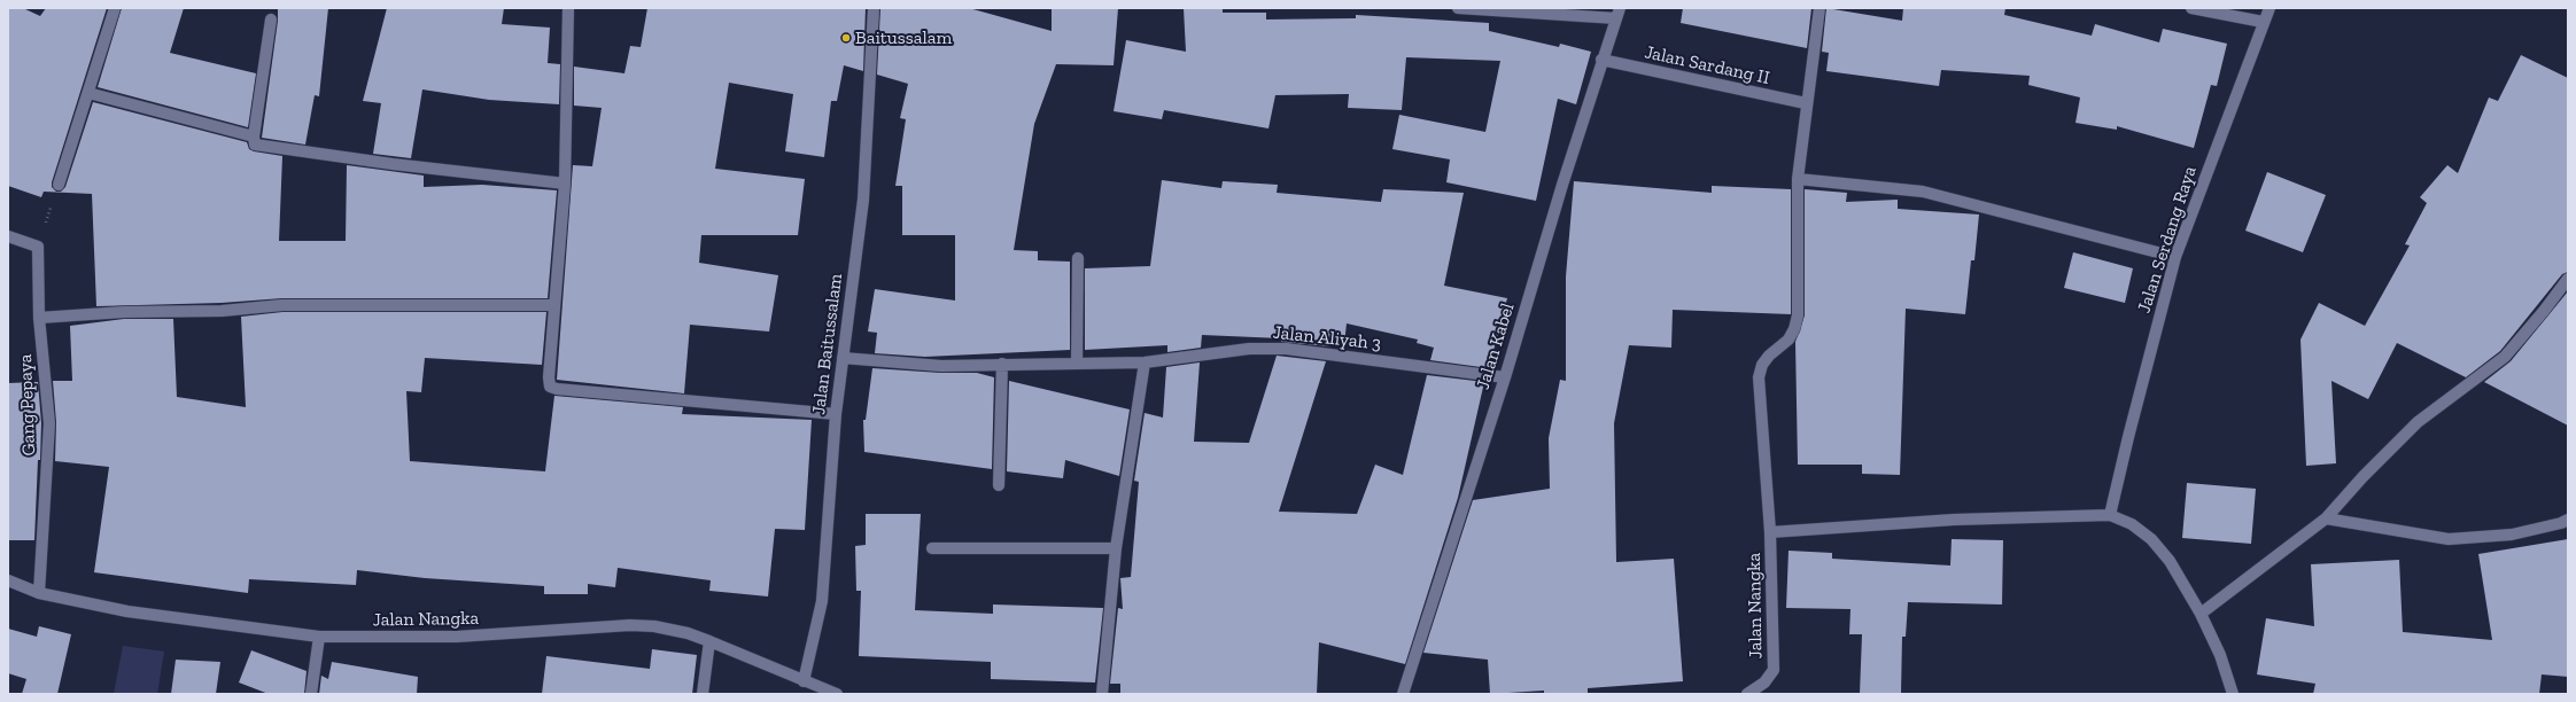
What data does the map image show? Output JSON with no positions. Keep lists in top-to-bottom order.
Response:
{
  "streets": {
    "street": [
      "Jalan Sardang II",
      "Jalan Serdang Raya",
      "Jalan Aliyah 3",
      "Jalan Baitussalam",
      "Jalan Kabel",
      "Gang Pepaya",
      "Jalan Nangka"
    ]
  },
  "crossings": [
    ["Jalan Sardang II", "Jalan Kabel"],
    ["Jalan Sardang II", "Jalan Nangka"],
    ["Jalan Aliyah 3", "Jalan Baitussalam"],
    ["Jalan Aliyah 3", "Jalan Kabel"],
    ["Jalan Baitussalam", "Jalan Nangka"],
    ["Gang Pepaya", "Jalan Nangka"]
  ],
  "places": ["Baitussalam"]
}
